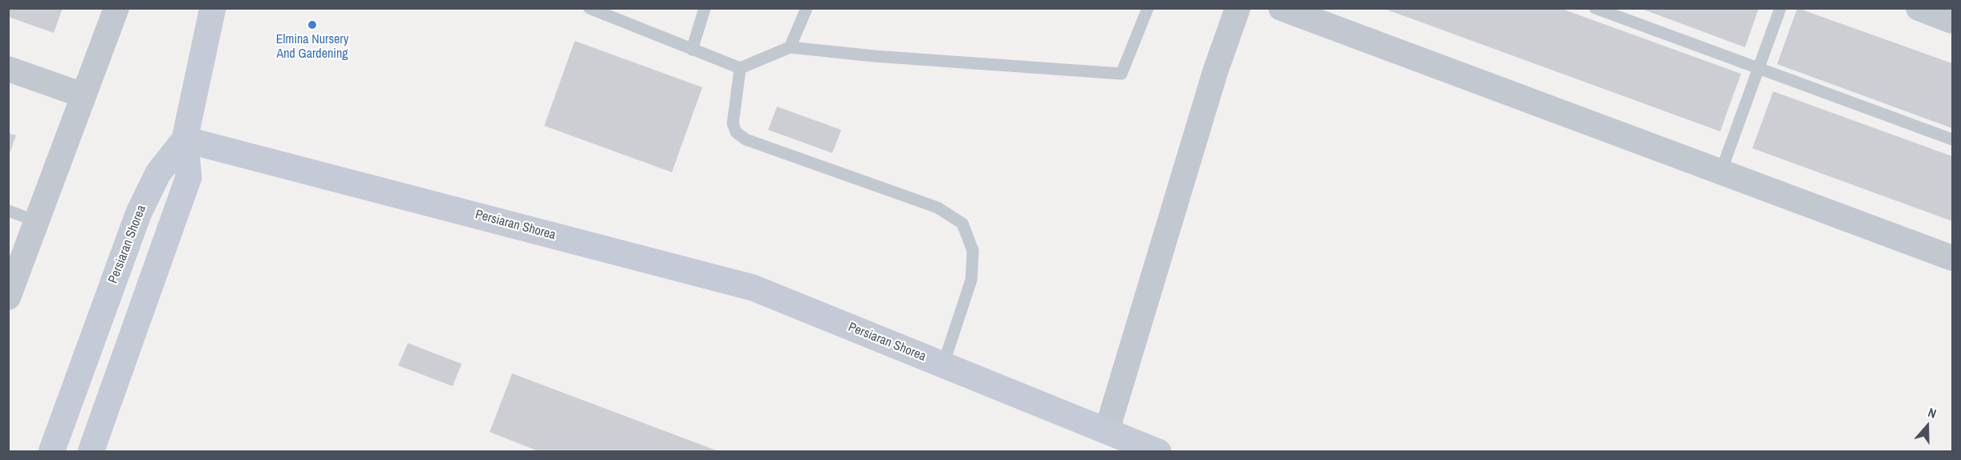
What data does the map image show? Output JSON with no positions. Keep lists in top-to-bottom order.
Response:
{
  "streets": {
    "main road": ["Persiaran Shorea"]
  },
  "places": ["Elmina Nursery And Gardening"],
  "north": "top"
}
